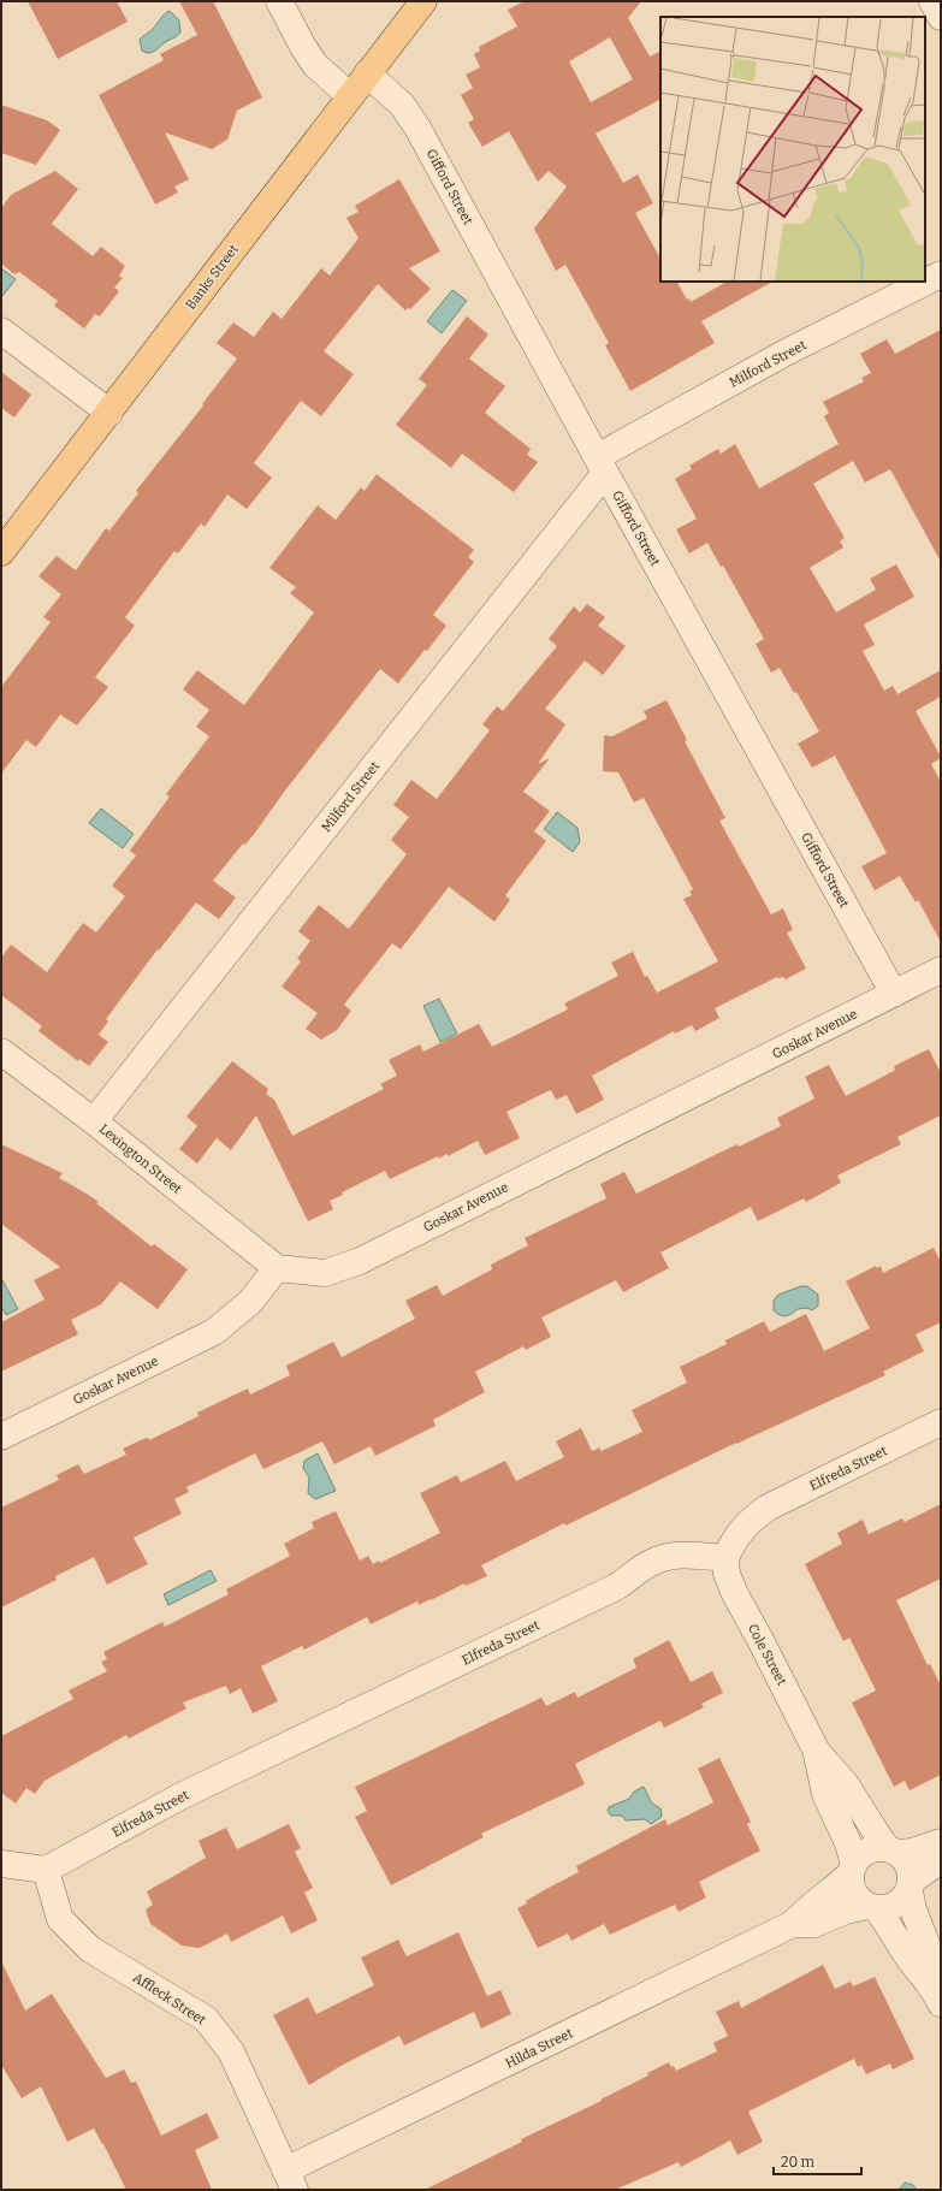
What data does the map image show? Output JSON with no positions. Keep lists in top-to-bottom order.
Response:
{
  "streets": {
    "main road": ["Banks Street"],
    "street": [
      "Gifford Street",
      "Milford Street",
      "Goskar Avenue",
      "Lexington Street",
      "Elfreda Street",
      "Cole Street",
      "Affleck Street",
      "Hilda Street"
    ]
  },
  "crossings": [
    ["Gifford Street", "Banks Street"],
    ["Gifford Street", "Milford Street"],
    ["Gifford Street", "Goskar Avenue"],
    ["Milford Street", "Lexington Street"],
    ["Goskar Avenue", "Lexington Street"],
    ["Elfreda Street", "Cole Street"],
    ["Elfreda Street", "Affleck Street"],
    ["Cole Street", "Hilda Street"],
    ["Affleck Street", "Hilda Street"]
  ],
  "scale_bar": "20 m"
}
